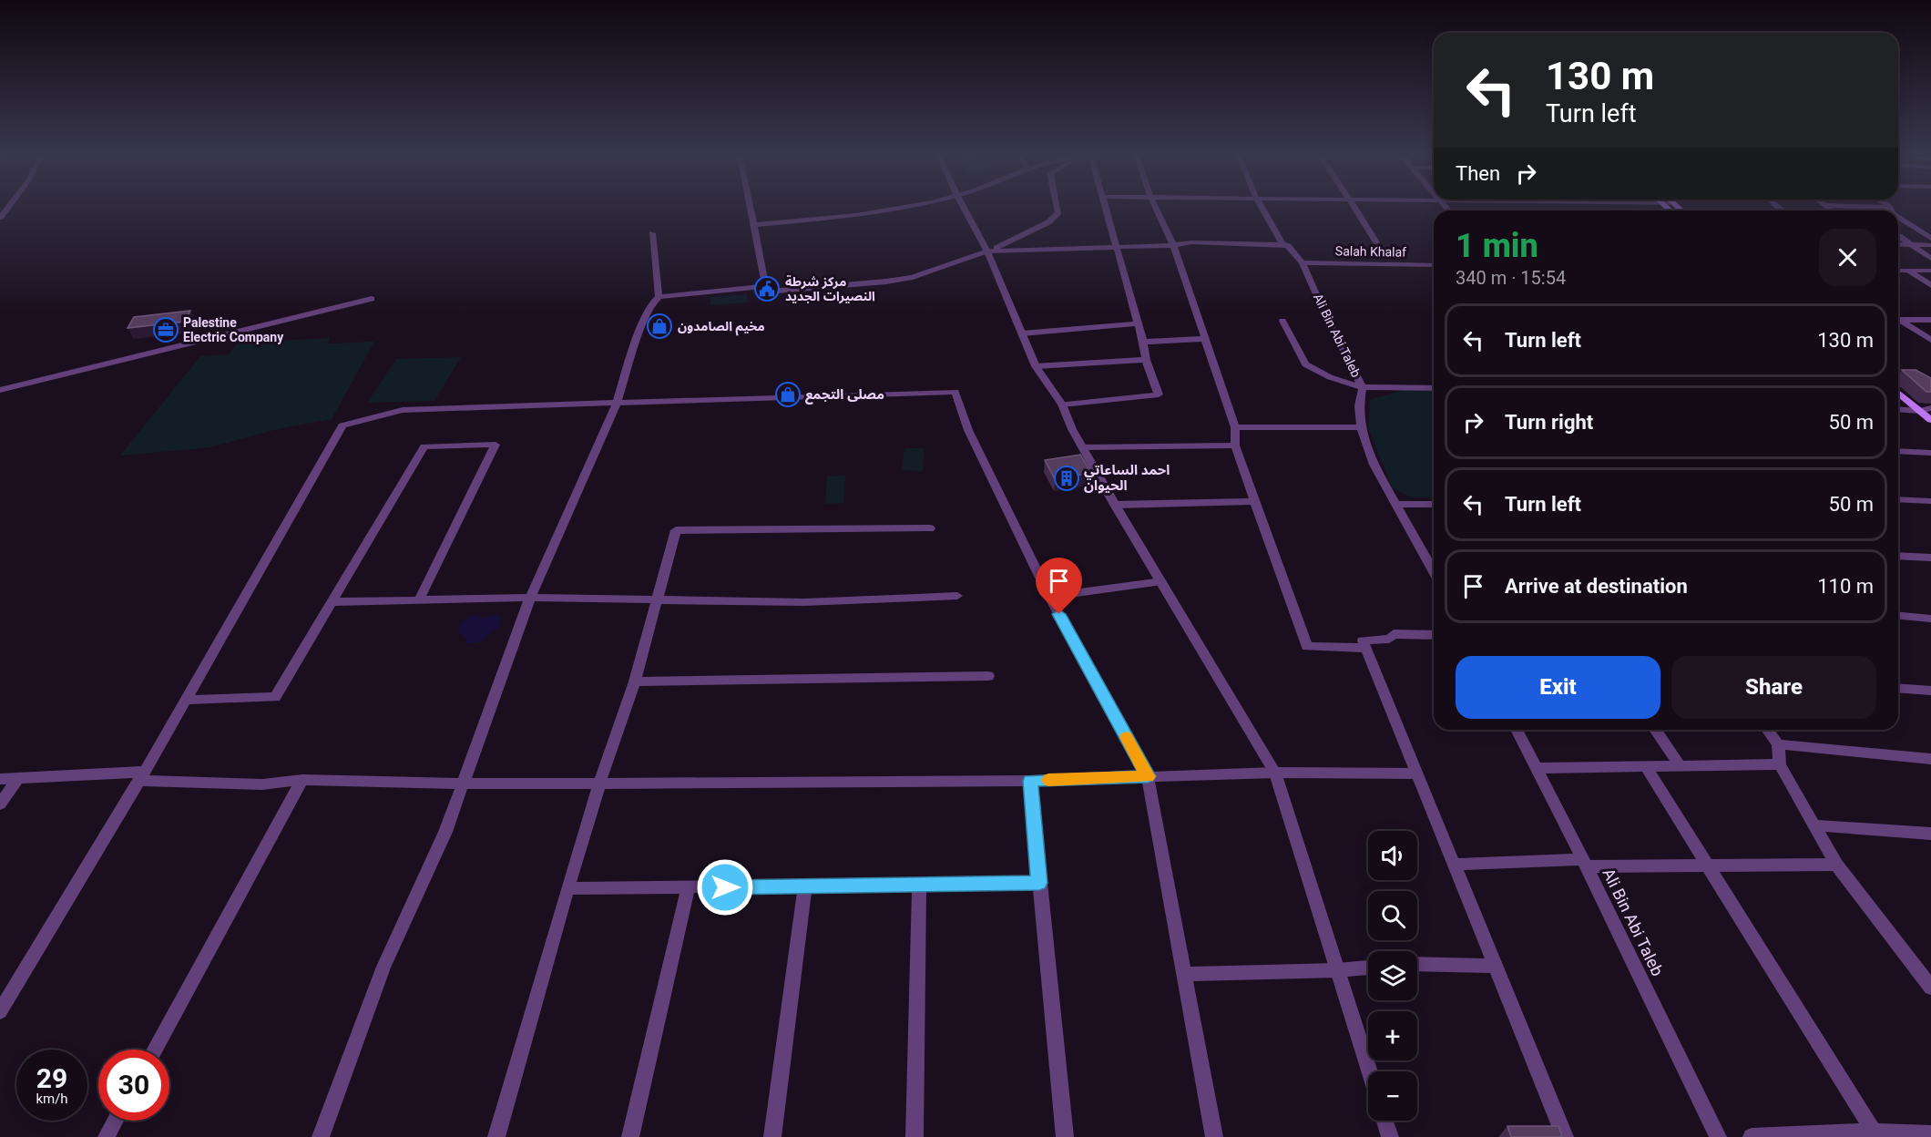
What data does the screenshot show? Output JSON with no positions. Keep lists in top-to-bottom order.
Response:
{
  "streets": {
    "street": ["Salah Khalaf", "Ali Bin Abi Taleb"]
  },
  "crossings": [
    ["Salah Khalaf", "Ali Bin Abi Taleb"]
  ],
  "places": {
    "public building": ["مركز شرطة النصيرات الجديد"],
    "shop": ["مخيم الصامدون", "مصلى التجمع"],
    "office": ["Palestine Electric Company"],
    "building": ["احمد الساعاتي الحيوان"]
  },
  "page": {
    "turn": ["130 m", "Turn left"],
    "then": "Then",
    "heading": ["1 min", "340 m · 15:54"],
    "list": [
      {
        "name": "Turn left",
        "value": "130 m"
      },
      {
        "name": "Turn right",
        "value": "50 m"
      },
      {
        "name": "Turn left",
        "value": "50 m"
      },
      {
        "name": "Arrive at destination",
        "value": "110 m"
      }
    ],
    "buttons": ["Exit", "Share"],
    "map_buttons": ["+", "−"],
    "speed": "29 km/h",
    "limit": "30"
  }
}
